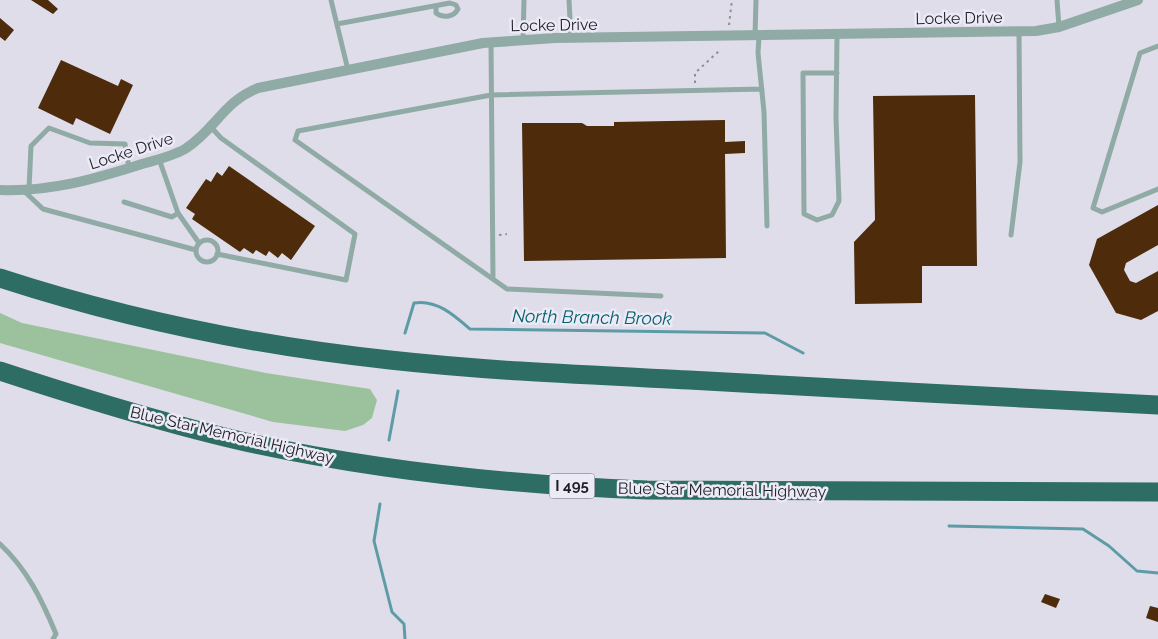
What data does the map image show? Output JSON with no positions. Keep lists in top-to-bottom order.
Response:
{
  "streets": {
    "highway": ["Blue Star Memorial Highway", "I 495"],
    "street": ["Locke Drive"]
  },
  "water": ["North Branch Brook"]
}
